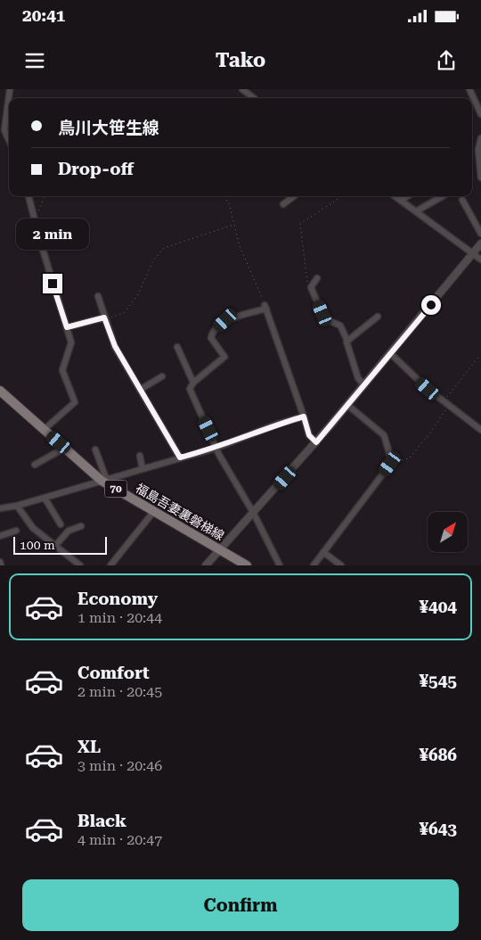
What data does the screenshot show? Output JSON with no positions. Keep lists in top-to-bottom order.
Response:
{
  "streets": {
    "main road": ["70", "福島吾妻裏磐梯線"]
  },
  "scale_bar": "100 m",
  "north": "top right",
  "page": {
    "status": "20:41",
    "header": "Tako",
    "banner": ["鳥川大笹生線", "Drop-off"],
    "bubble": "2 min",
    "scale": "100 m",
    "list": [
      {
        "name": "Economy",
        "note": "1 min · 20:44",
        "value": "¥404"
      },
      {
        "name": "Comfort",
        "note": "2 min · 20:45",
        "value": "¥545"
      },
      {
        "name": "XL",
        "note": "3 min · 20:46",
        "value": "¥686"
      },
      {
        "name": "Black",
        "note": "4 min · 20:47",
        "value": "¥643"
      }
    ],
    "buttons": "Confirm"
  }
}
